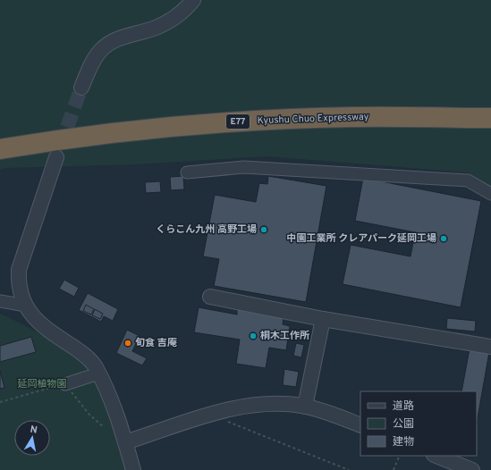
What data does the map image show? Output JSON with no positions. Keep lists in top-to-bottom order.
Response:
{
  "streets": {
    "highway": ["Kyushu Chuo Expressway", "E77"]
  },
  "parks": ["延岡植物園"],
  "places": [
    "くらこん九州 高野工場",
    "中園工業所 クレアパーク延岡工場",
    "桐木工作所",
    "旬食 吉庵"
  ],
  "legend": ["道路", "公園", "建物"],
  "north": "top"
}
